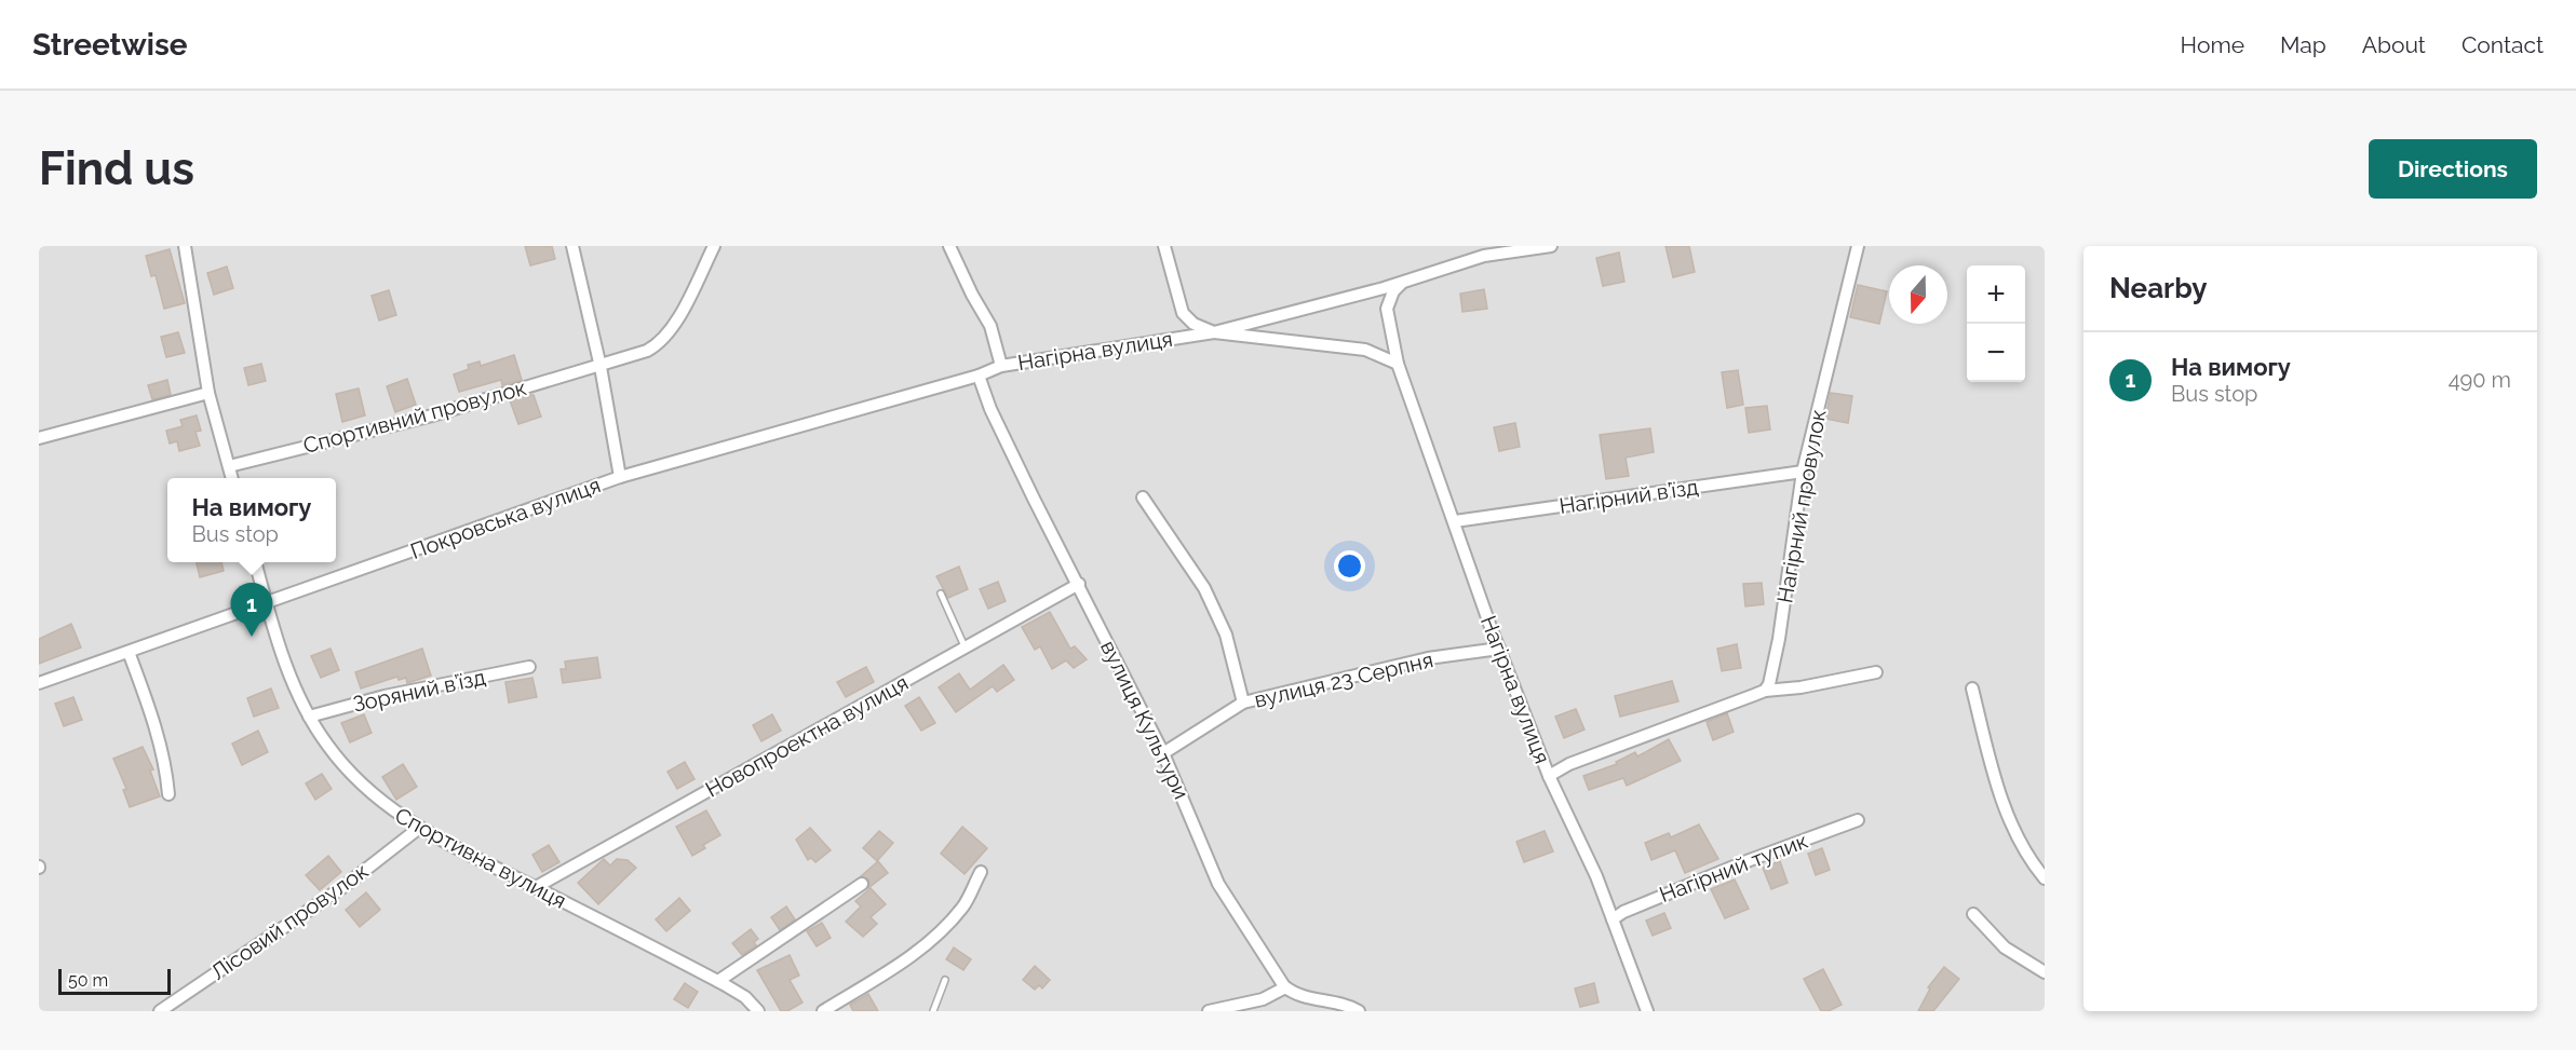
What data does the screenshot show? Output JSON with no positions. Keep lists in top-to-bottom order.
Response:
{
  "streets": {
    "street": [
      "Нагірна вулиця",
      "Спортивний провулок",
      "Нагірний в’їзд",
      "Нагірний провулок",
      "Покровська вулиця",
      "вулиця 23 Серпня",
      "Зоряний в’їзд",
      "вулиця Культури",
      "Новопроектна вулиця",
      "Спортивна вулиця",
      "Нагірний тупик",
      "Лісовий провулок"
    ]
  },
  "crossings": [
    ["Нагірна вулиця", "Нагірний в’їзд"],
    ["Нагірна вулиця", "Покровська вулиця"],
    ["Нагірна вулиця", "вулиця 23 Серпня"],
    ["Нагірна вулиця", "вулиця Культури"],
    ["Нагірна вулиця", "Нагірний тупик"],
    ["Нагірний в’їзд", "Нагірний провулок"],
    ["Покровська вулиця", "вулиця Культури"],
    ["Покровська вулиця", "Спортивна вулиця"],
    ["вулиця 23 Серпня", "вулиця Культури"],
    ["Зоряний в’їзд", "Спортивна вулиця"],
    ["вулиця Культури", "Новопроектна вулиця"],
    ["Новопроектна вулиця", "Спортивна вулиця"],
    ["Спортивна вулиця", "Лісовий провулок"]
  ],
  "scale_bar": "50 m",
  "north": "bottom",
  "page": {
    "header": "Streetwise",
    "nav": [
      "Home",
      "Map",
      "About",
      "Contact"
    ],
    "buttons": "Directions",
    "title": "Find us",
    "heading": "Nearby",
    "map_buttons": ["+", "−"],
    "list": [
      {
        "mark": "1",
        "name": "На вимогу",
        "note": "Bus stop",
        "value": "490 m"
      }
    ],
    "popup": ["На вимогу", "Bus stop"],
    "pins": "1",
    "scale": "50 m"
  }
}
